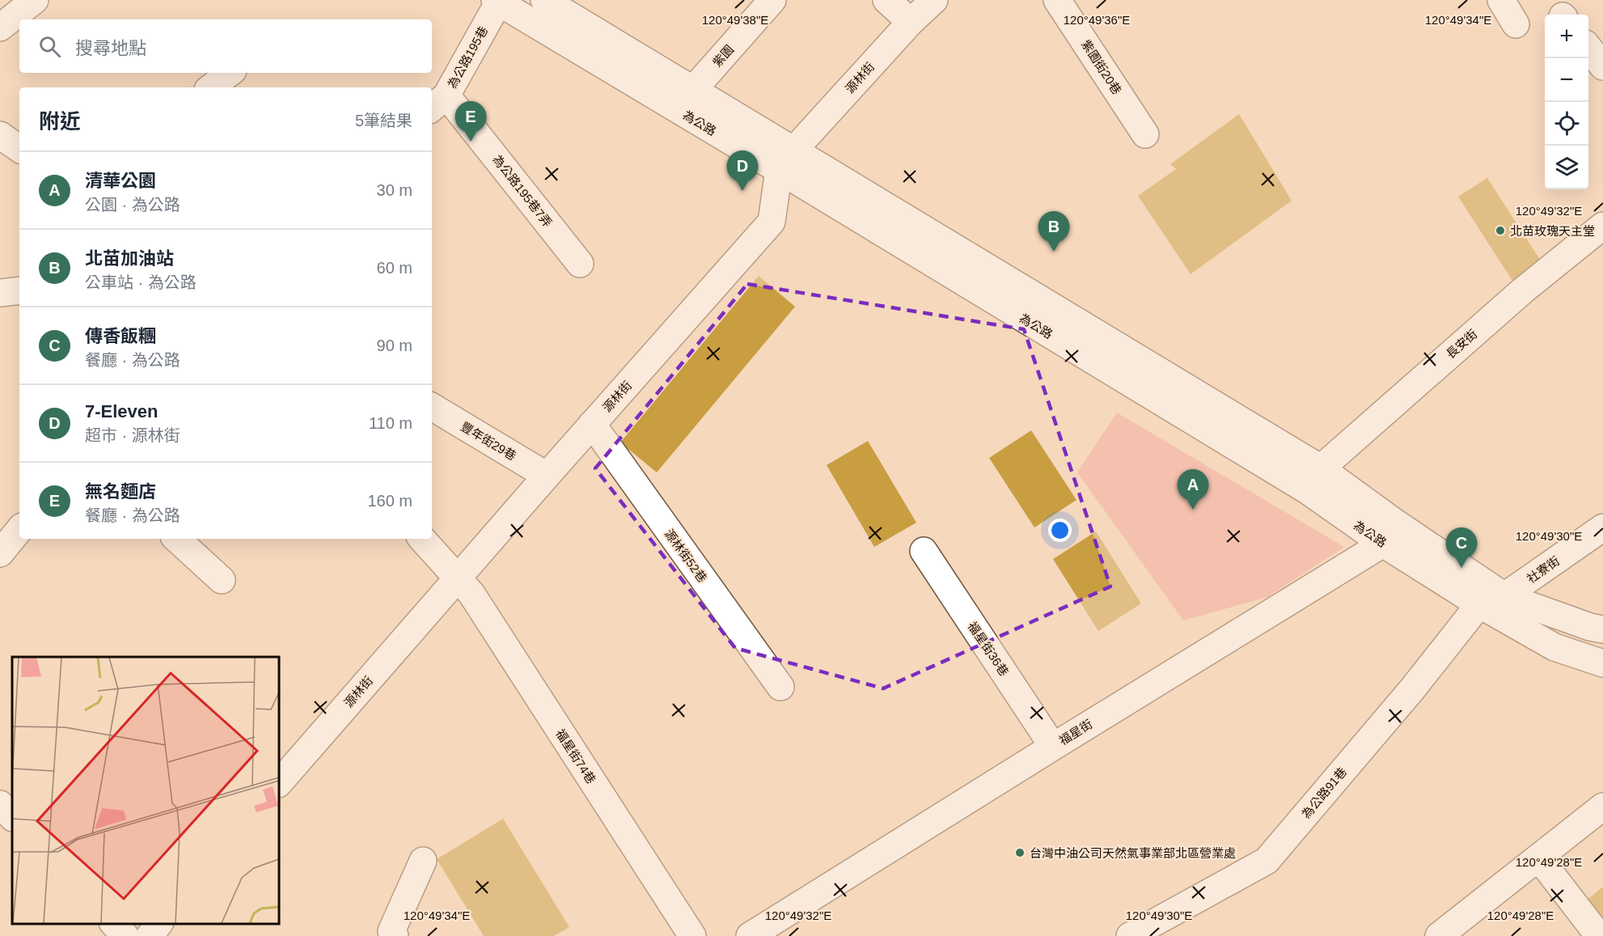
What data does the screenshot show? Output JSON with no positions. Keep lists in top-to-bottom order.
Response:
{
  "streets": {
    "street": [
      "紫園",
      "為公路195巷",
      "紫園街20巷",
      "源林街",
      "為公路",
      "為公路195巷7弄",
      "長安街",
      "豐年街29巷",
      "源林街52巷",
      "社寮街",
      "福星街36巷",
      "福星街",
      "福星街74巷",
      "為公路91巷"
    ]
  },
  "crossings": [
    ["紫園", "為公路"],
    ["為公路195巷", "為公路"],
    ["為公路195巷", "為公路195巷7弄"],
    ["源林街", "為公路"],
    ["源林街", "豐年街29巷"],
    ["源林街", "源林街52巷"],
    ["源林街", "福星街74巷"],
    ["為公路", "長安街"],
    ["為公路", "社寮街"],
    ["為公路", "福星街"],
    ["為公路", "為公路91巷"],
    ["社寮街", "為公路91巷"],
    ["福星街36巷", "福星街"]
  ],
  "places": ["北苗玫瑰天主堂", "台灣中油公司天然氣事業部北區營業處"],
  "page": {
    "map_buttons": ["+", "−"],
    "search": "搜尋地點",
    "heading": ["附近", "5筆結果"],
    "pins": [
      "E",
      "D",
      "B",
      "A",
      "C"
    ],
    "list": [
      {
        "mark": "A",
        "name": "清華公園",
        "note": "公園 · 為公路",
        "value": "30 m"
      },
      {
        "mark": "B",
        "name": "北苗加油站",
        "note": "公車站 · 為公路",
        "value": "60 m"
      },
      {
        "mark": "C",
        "name": "傳香飯糰",
        "note": "餐廳 · 為公路",
        "value": "90 m"
      },
      {
        "mark": "D",
        "name": "7-Eleven",
        "note": "超市 · 源林街",
        "value": "110 m"
      },
      {
        "mark": "E",
        "name": "無名麵店",
        "note": "餐廳 · 為公路",
        "value": "160 m"
      }
    ]
  },
  "coordinates": [
    "120°49'38\"E",
    "120°49'36\"E",
    "120°49'34\"E",
    "120°49'32\"E",
    "120°49'30\"E",
    "120°49'28\"E"
  ]
}
